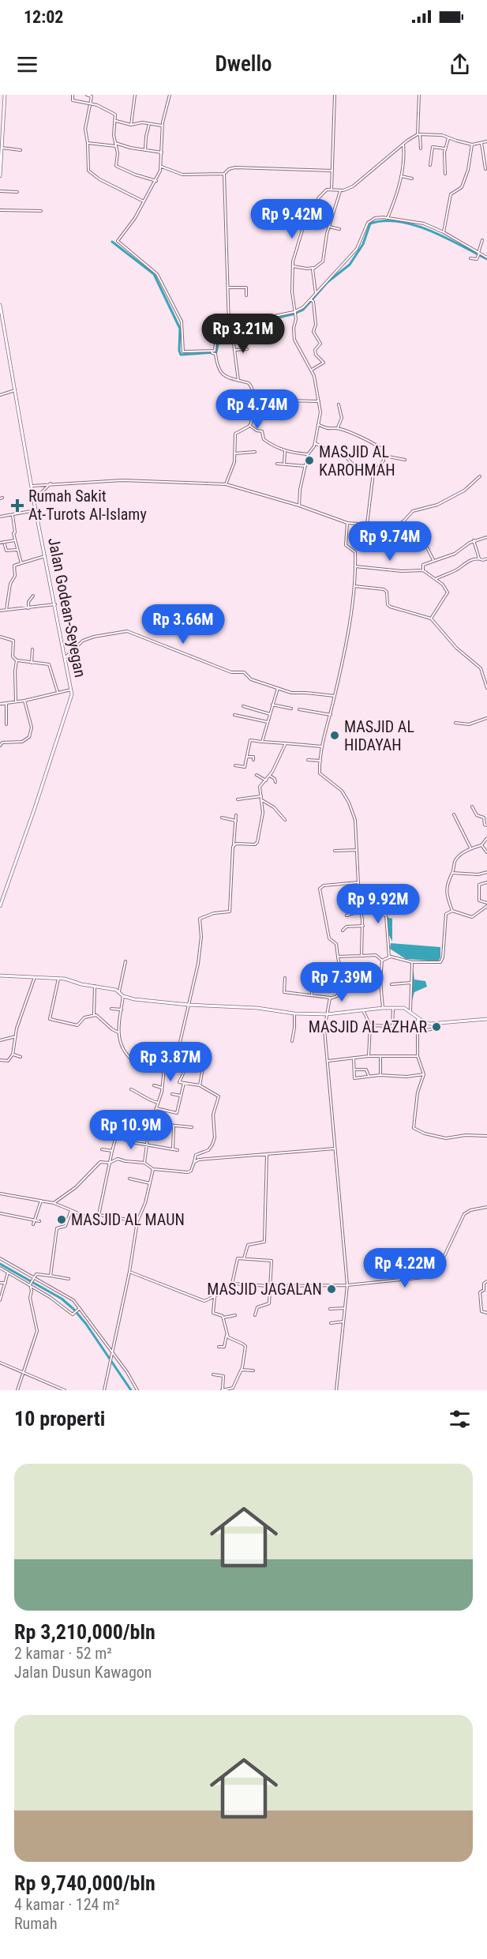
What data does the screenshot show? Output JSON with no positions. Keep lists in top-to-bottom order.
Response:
{
  "streets": {
    "main road": ["Jalan Godean-Seyegan"]
  },
  "places": {
    "other": [
      "MASJID AL KAROHMAH",
      "MASJID AL HIDAYAH",
      "MASJID AL AZHAR",
      "MASJID AL MAUN",
      "MASJID JAGALAN"
    ],
    "health": ["Rumah Sakit At-Turots Al-Islamy"]
  },
  "page": {
    "status": "12:02",
    "header": "Dwello",
    "price": [
      "Rp 9.42M",
      "Rp 3.21M",
      "Rp 4.74M",
      "Rp 9.74M",
      "Rp 3.66M",
      "Rp 9.92M",
      "Rp 7.39M",
      "Rp 3.87M",
      "Rp 10.9M",
      "Rp 4.22M"
    ],
    "heading": "10 properti",
    "list": [
      {
        "name": "Rp 3,210,000/bln",
        "note": "2 kamar · 52 m² · Jalan Dusun Kawagon"
      },
      {
        "name": "Rp 9,740,000/bln",
        "note": "4 kamar · 124 m² · Rumah"
      }
    ]
  }
}
